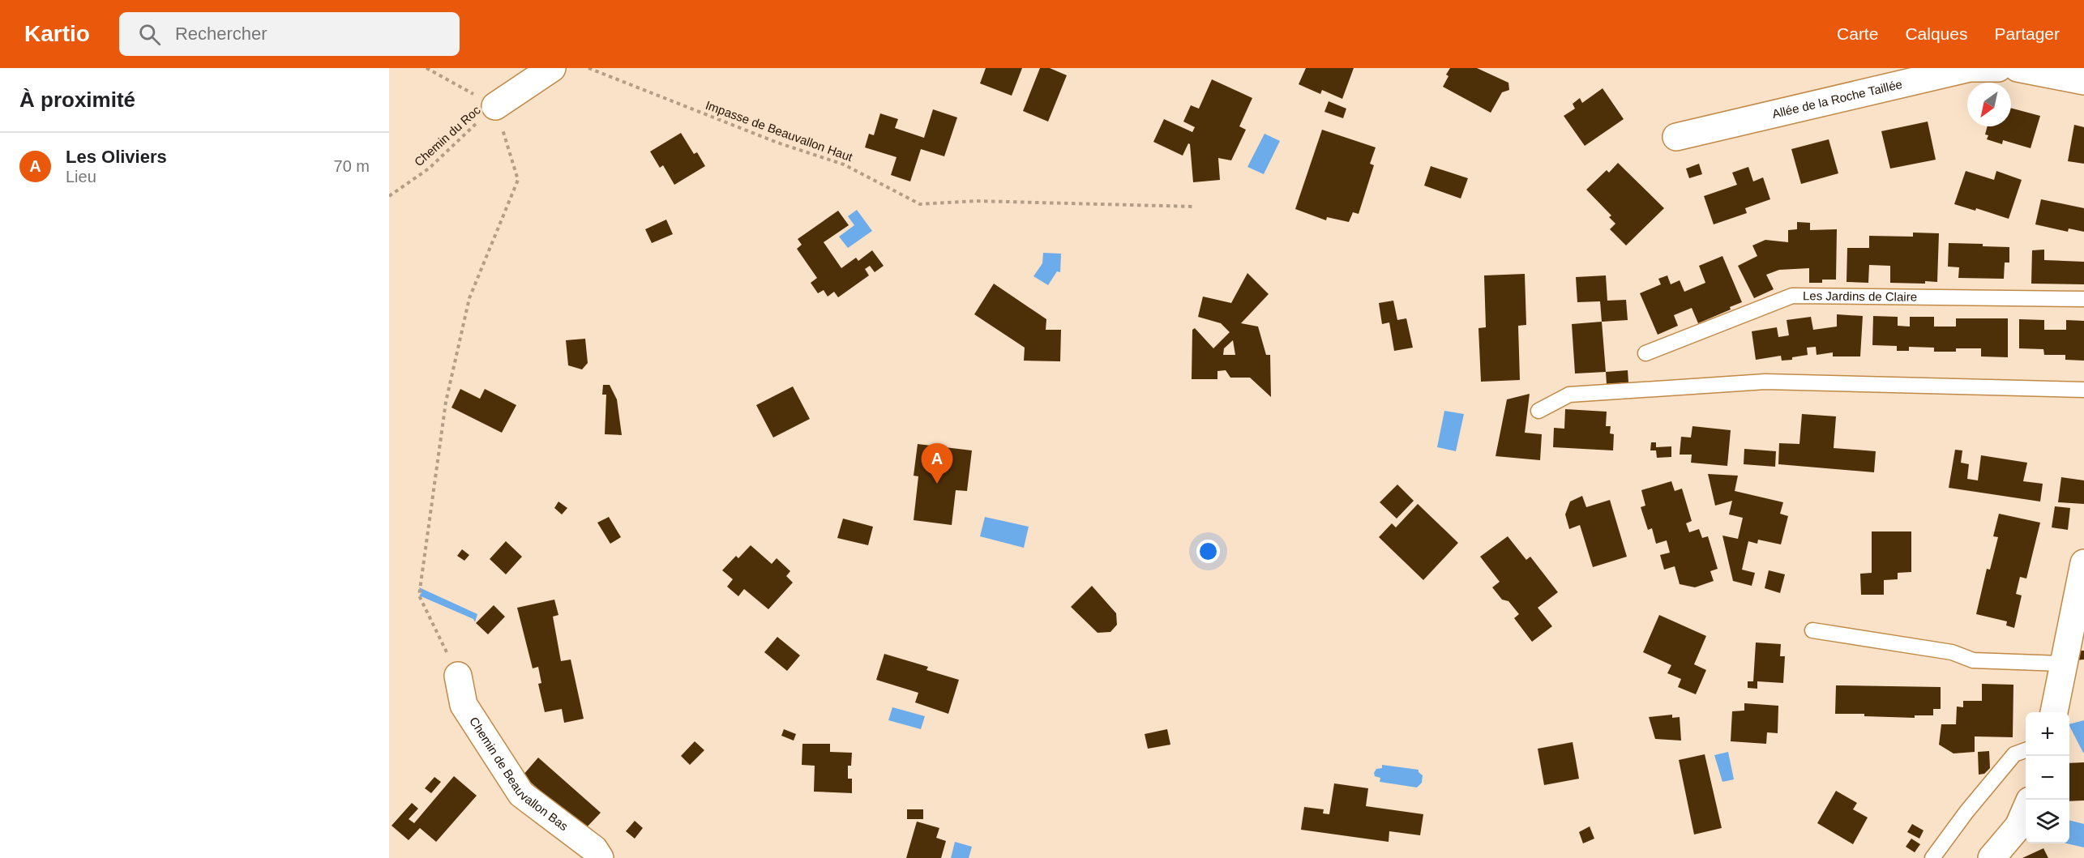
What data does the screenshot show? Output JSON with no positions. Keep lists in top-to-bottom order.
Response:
{
  "streets": {
    "street": ["Allée de la Roche Taillée", "Chemin de Beauvallon Bas"],
    "lane": ["Les Jardins de Claire"],
    "path": ["Impasse de Beauvallon Haut", "Chemin du Roc"]
  },
  "north": "bottom left",
  "page": {
    "header": "Kartio",
    "search": "Rechercher",
    "nav": ["Carte", "Calques", "Partager"],
    "heading": "À proximité",
    "list": [
      {
        "mark": "A",
        "name": "Les Oliviers",
        "note": "Lieu",
        "value": "70 m"
      }
    ],
    "pins": "A",
    "map_buttons": ["+", "−"]
  }
}
